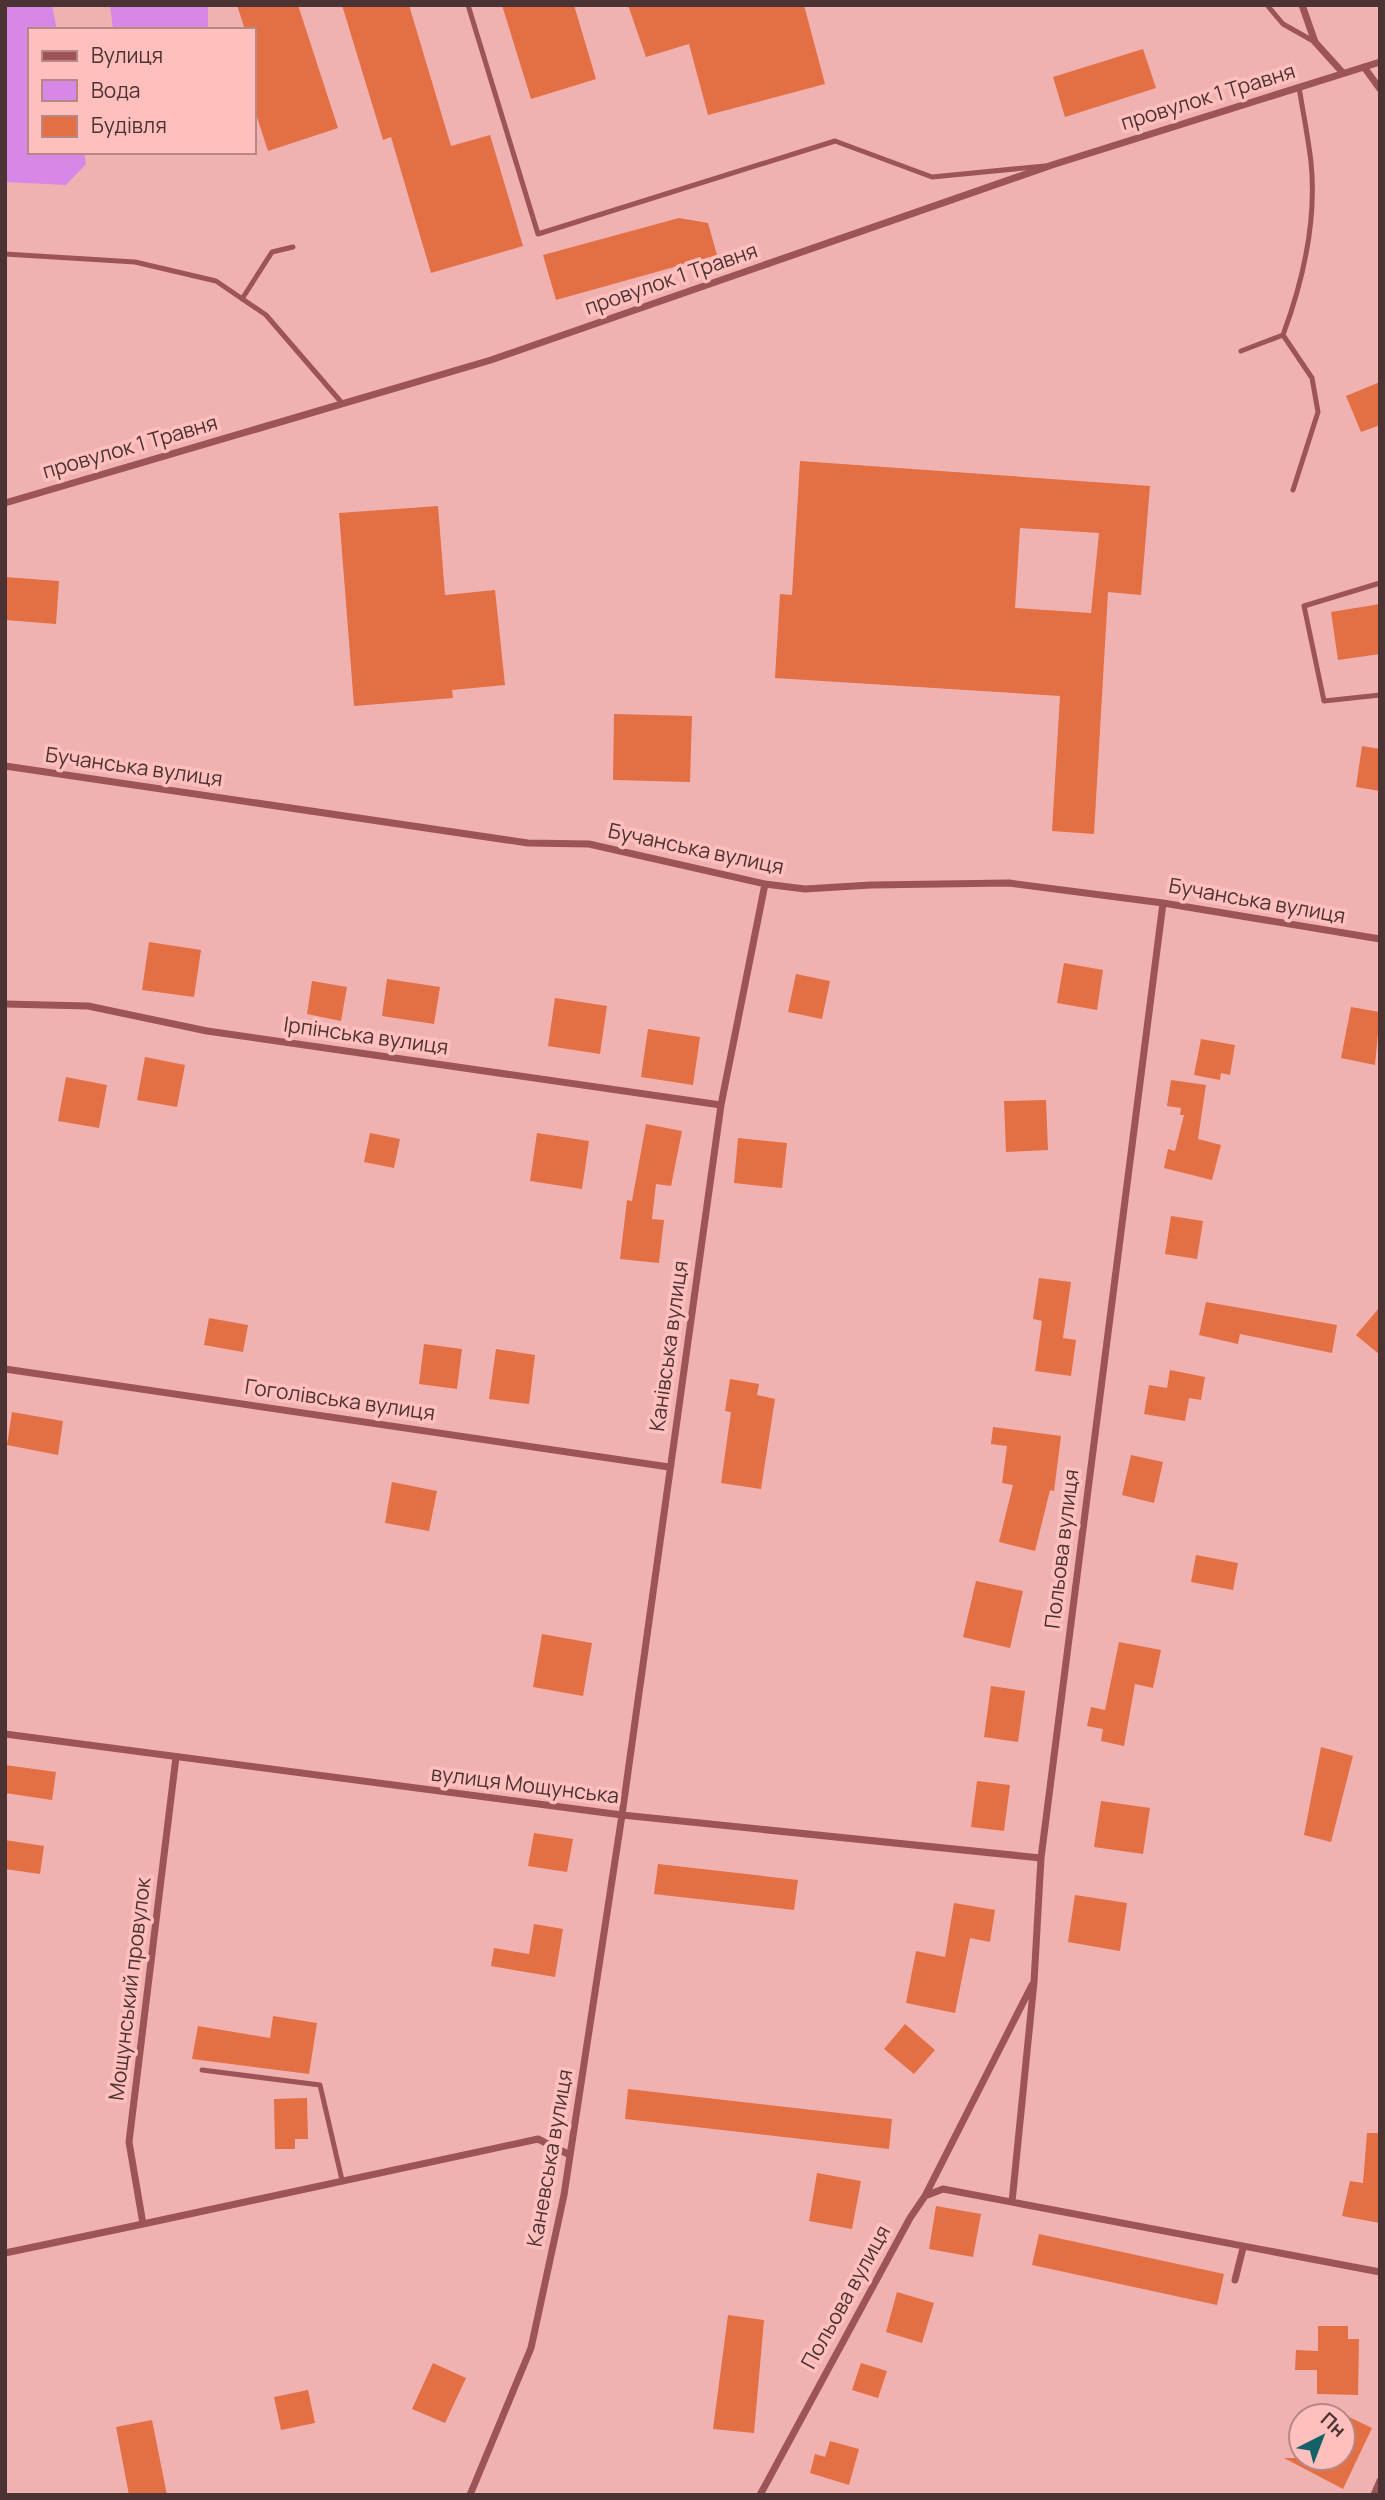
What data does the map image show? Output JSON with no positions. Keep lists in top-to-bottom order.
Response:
{
  "streets": {
    "street": [
      "провулок 1 Травня",
      "Бучанська вулиця",
      "Ірпінська вулиця",
      "Канівська вулиця",
      "Гоголівська вулиця",
      "Польова вулиця",
      "вулиця Мощунська",
      "Мощунський провулок",
      "Каневська вулиця"
    ]
  },
  "crossings": [
    ["Бучанська вулиця", "Канівська вулиця"],
    ["Бучанська вулиця", "Польова вулиця"],
    ["Ірпінська вулиця", "Канівська вулиця"],
    ["Канівська вулиця", "Гоголівська вулиця"],
    ["Канівська вулиця", "вулиця Мощунська"],
    ["Канівська вулиця", "Каневська вулиця"],
    ["Польова вулиця", "вулиця Мощунська"],
    ["вулиця Мощунська", "Мощунський провулок"],
    ["вулиця Мощунська", "Каневська вулиця"]
  ],
  "legend": ["Вулиця", "Вода", "Будівля"],
  "north": "top right"
}
